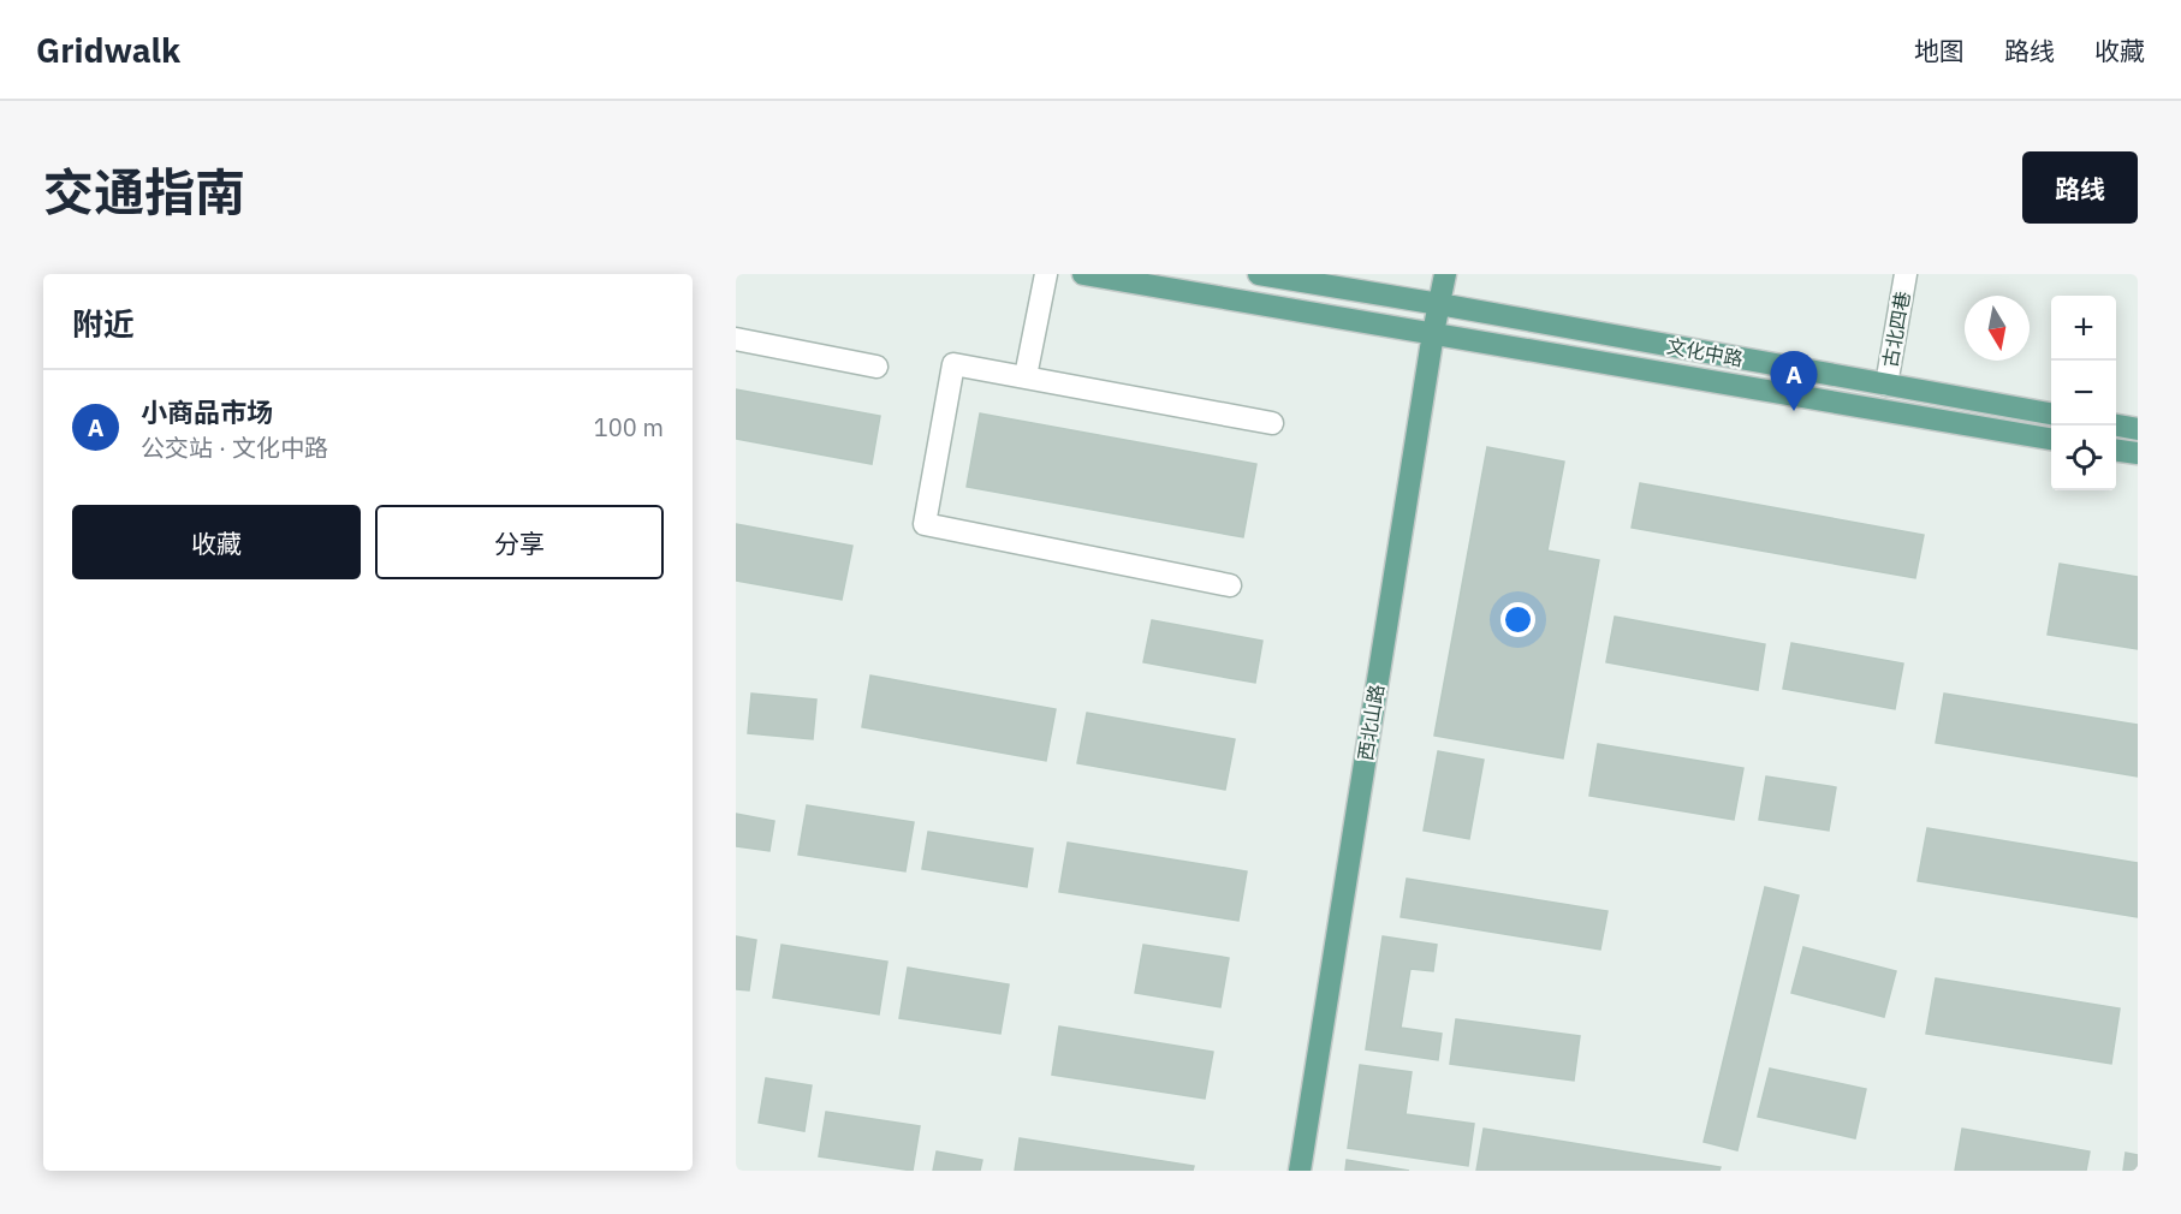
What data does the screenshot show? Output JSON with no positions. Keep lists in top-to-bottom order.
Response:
{
  "streets": {
    "main road": ["文化中路", "西北山路"],
    "lane": ["古北四巷"]
  },
  "crossings": [
    ["古北四巷", "文化中路"],
    ["文化中路", "西北山路"]
  ],
  "north": "bottom",
  "page": {
    "header": "Gridwalk",
    "nav": ["地图", "路线", "收藏"],
    "title": "交通指南",
    "buttons": [
      "路线",
      ["收藏", "分享"]
    ],
    "heading": "附近",
    "map_buttons": ["+", "−"],
    "pins": "A",
    "list": [
      {
        "mark": "A",
        "name": "小商品市场",
        "note": "公交站 · 文化中路",
        "value": "100 m"
      }
    ]
  }
}
